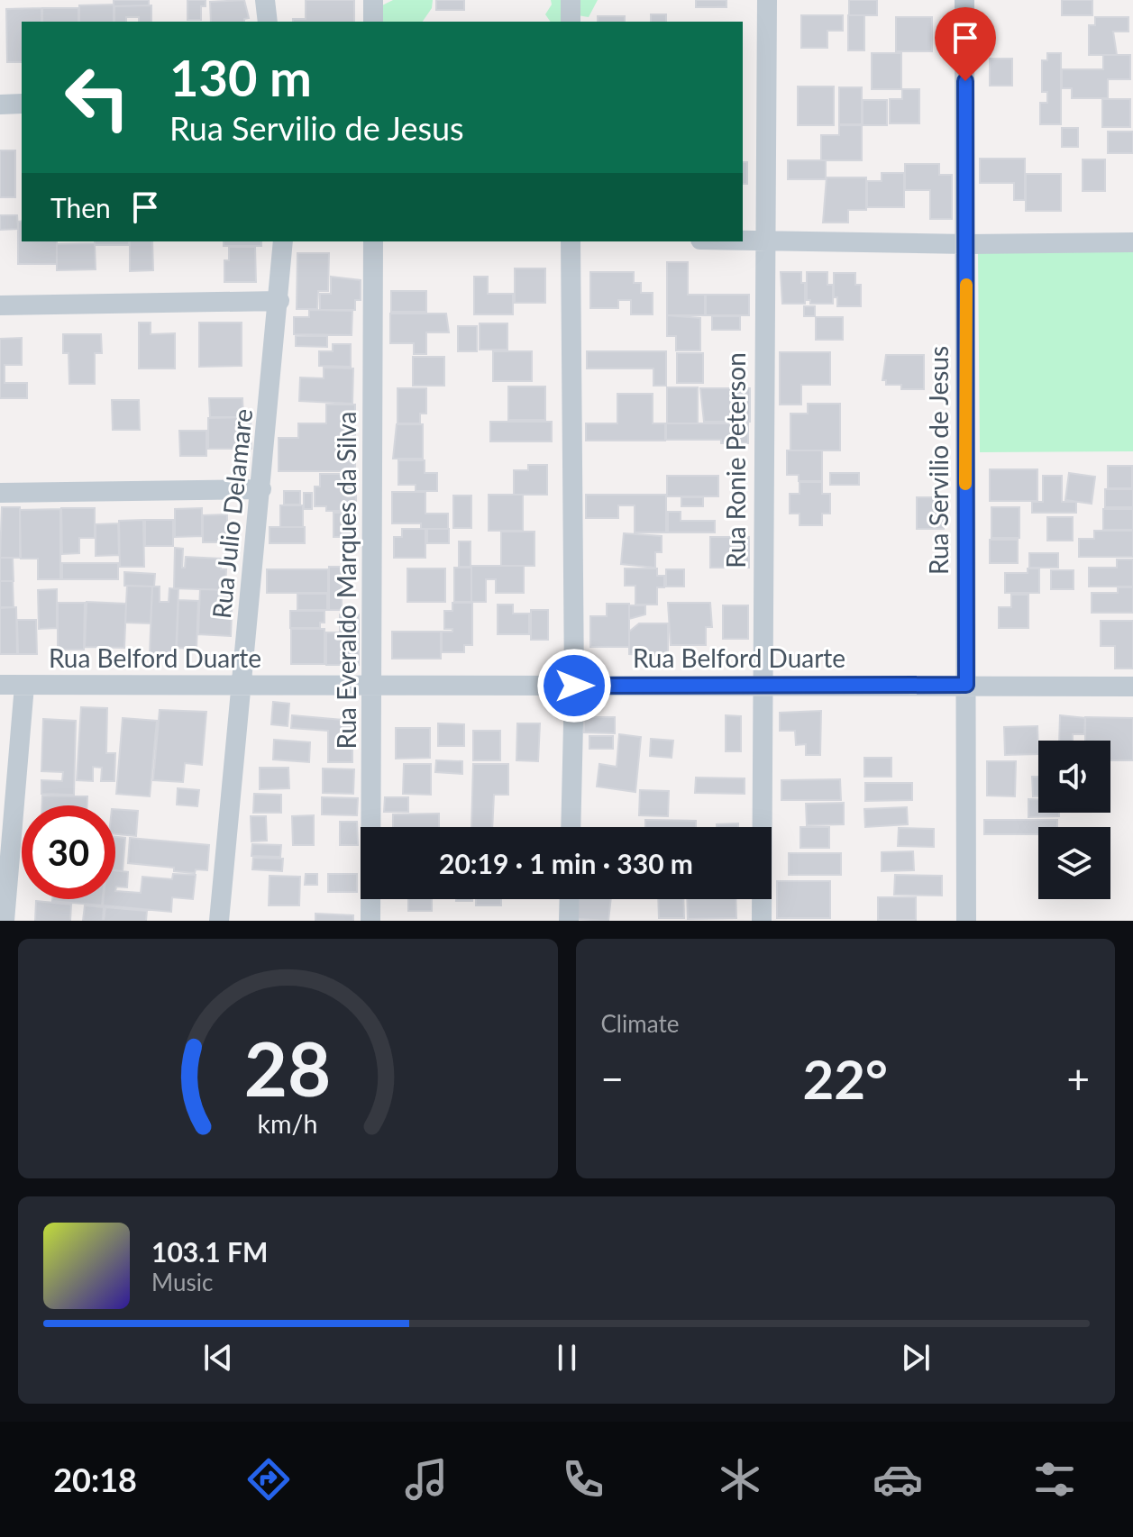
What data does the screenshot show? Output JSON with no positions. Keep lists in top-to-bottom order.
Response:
{
  "streets": {
    "street": [
      "Rua Ronie Peterson",
      "Rua Servilio de Jesus",
      "Rua Julio Delamare",
      "Rua Everaldo Marques da Silva",
      "Rua Belford Duarte"
    ]
  },
  "crossings": [
    ["Rua Ronie Peterson", "Rua Belford Duarte"],
    ["Rua Servilio de Jesus", "Rua Belford Duarte"],
    ["Rua Julio Delamare", "Rua Belford Duarte"],
    ["Rua Everaldo Marques da Silva", "Rua Belford Duarte"]
  ],
  "page": {
    "turn": ["130 m", "Rua Servilio de Jesus"],
    "then": "Then",
    "limit": "30",
    "trip": "20:19 · 1 min · 330 m",
    "tile": "Climate",
    "heat": ["−", "22°", "+"],
    "song": ["103.1 FM", "Music"],
    "tabs": "20:18",
    "gauge": ["28", "km/h"]
  }
}
